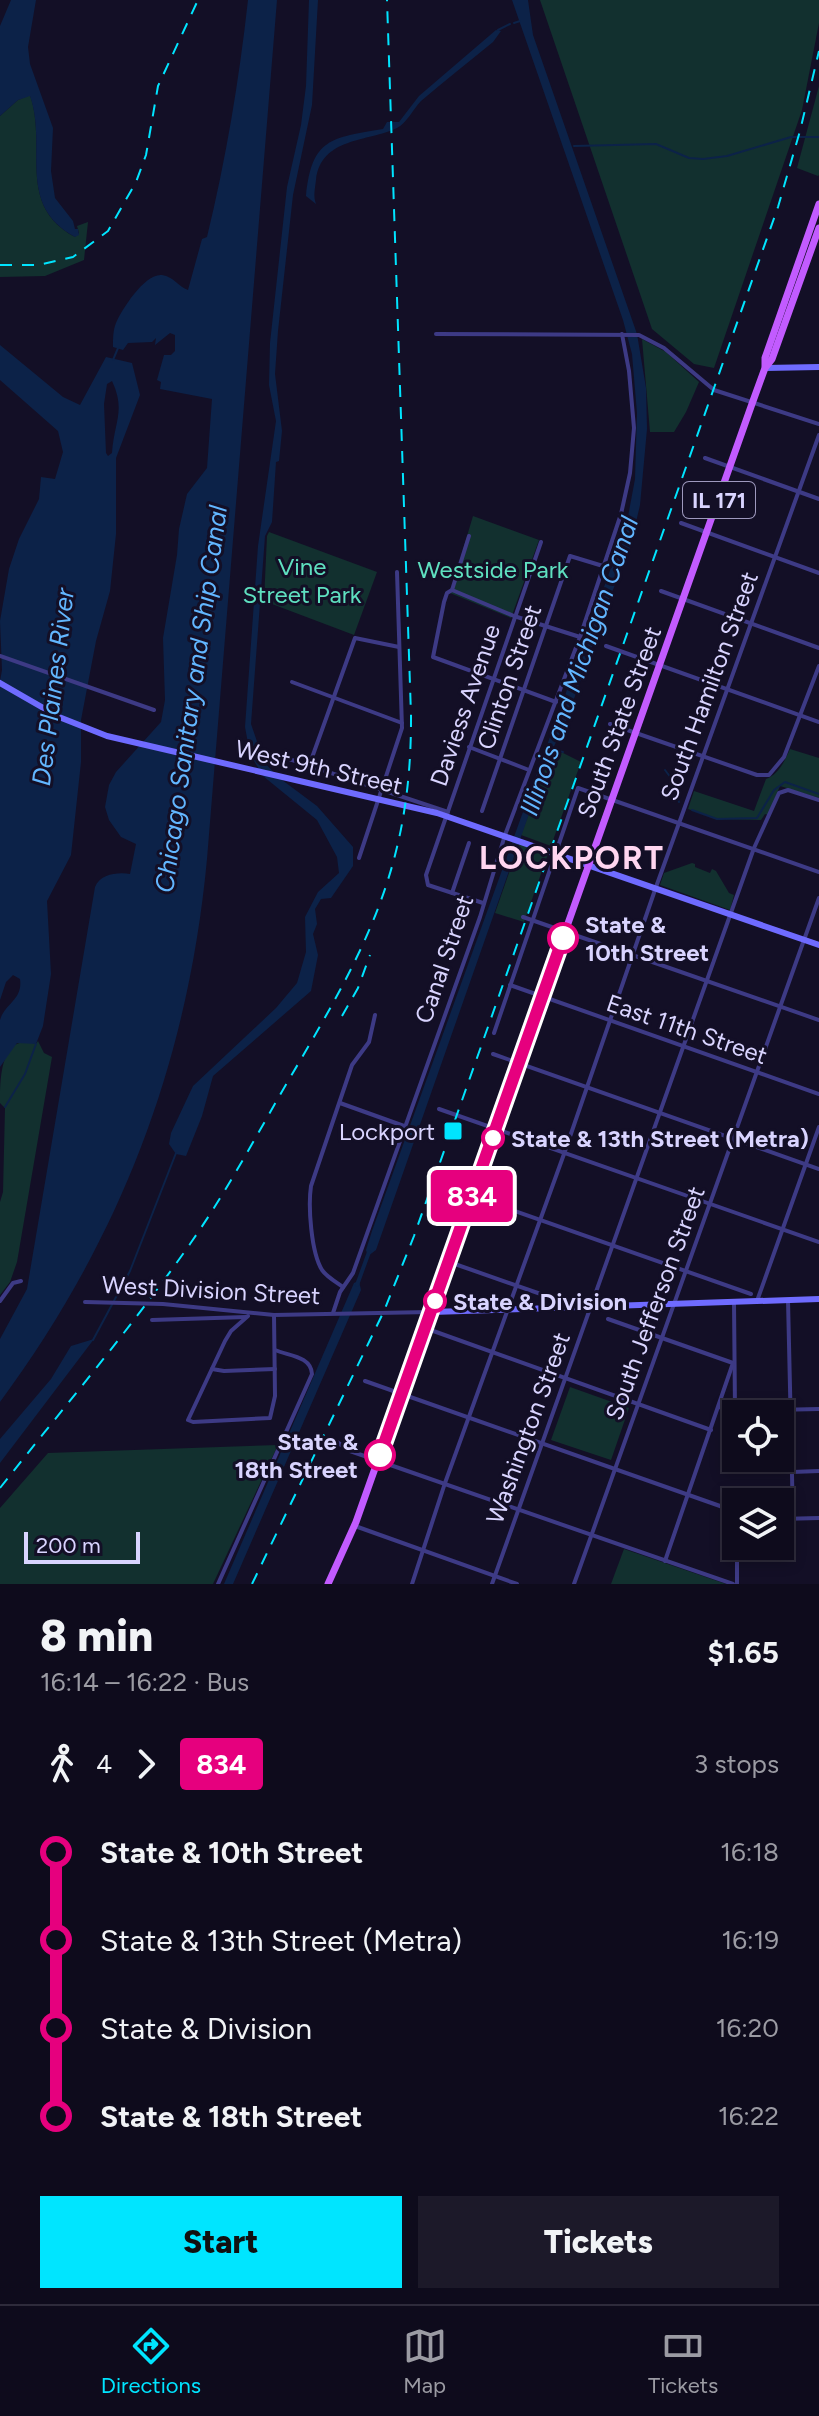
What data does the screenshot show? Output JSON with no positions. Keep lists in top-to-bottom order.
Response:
{
  "streets": {
    "main road": ["IL 171", "South State Street", "West 9th Street"],
    "street": [
      "Clinton Street",
      "South Hamilton Street",
      "Daviess Avenue",
      "Canal Street",
      "East 11th Street",
      "West Division Street",
      "South Jefferson Street",
      "Washington Street"
    ]
  },
  "crossings": [
    ["IL 171", "South State Street"],
    ["Clinton Street", "Canal Street"],
    ["South Hamilton Street", "West 9th Street"],
    ["South Hamilton Street", "East 11th Street"],
    ["Daviess Avenue", "West 9th Street"],
    ["South State Street", "West 9th Street"],
    ["South State Street", "East 11th Street"],
    ["South State Street", "West Division Street"],
    ["West 9th Street", "Canal Street"],
    ["West 9th Street", "South Jefferson Street"],
    ["West 9th Street", "Washington Street"],
    ["Canal Street", "West Division Street"],
    ["East 11th Street", "South Jefferson Street"],
    ["East 11th Street", "Washington Street"]
  ],
  "districts": ["LOCKPORT"],
  "water": ["Illinois and Michigan Canal", "Des Plaines River", "Chicago Sanitary and Ship Canal"],
  "parks": ["Vine Street Park", "Westside Park"],
  "places": {
    "other": [
      "State & 10th Street",
      "State & 13th Street (Metra)",
      "State & Division",
      "State & 18th Street"
    ],
    "transit": ["Lockport"]
  },
  "lines": ["bus line 834"],
  "scale_bar": "200 m",
  "page": {
    "on_map": "834",
    "scale": "200 m",
    "heading": ["8 min", "16:14 – 16:22 · Bus", "$1.65"],
    "legs": ["4", "834", "3 stops"],
    "list": [
      {
        "name": "State & 10th Street",
        "value": "16:18"
      },
      {
        "name": "State & 13th Street (Metra)",
        "value": "16:19"
      },
      {
        "name": "State & Division",
        "value": "16:20"
      },
      {
        "name": "State & 18th Street",
        "value": "16:22"
      }
    ],
    "buttons": ["Start", "Tickets"],
    "tabs": ["Directions", "Map", "Tickets"]
  }
}
